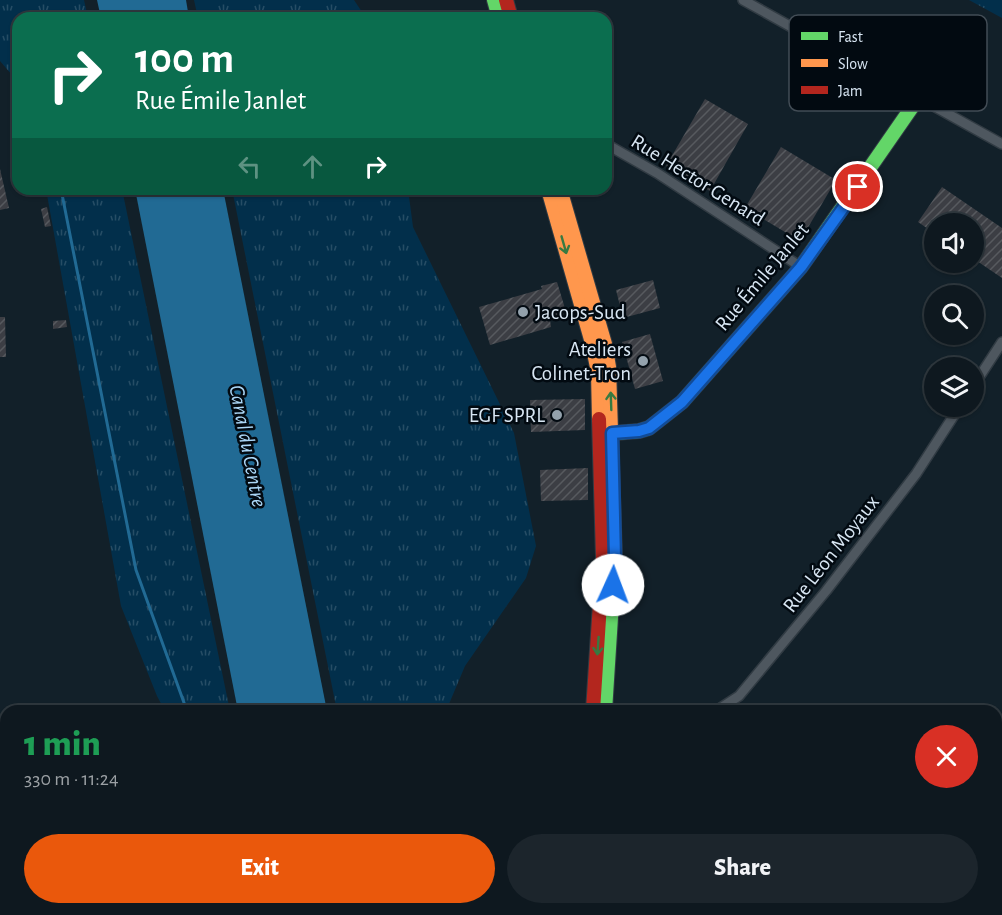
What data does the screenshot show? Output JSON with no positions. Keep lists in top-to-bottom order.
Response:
{
  "streets": {
    "street": ["Rue Hector Genard", "Rue Émile Janlet", "Rue Léon Moyaux"]
  },
  "crossings": [
    ["Rue Hector Genard", "Rue Émile Janlet"]
  ],
  "water": ["Canal du Centre"],
  "places": ["Jacops-Sud", "Ateliers Colinet-Tron", "EGF SPRL"],
  "legend": ["Fast", "Slow", "Jam"],
  "page": {
    "turn": ["100 m", "Rue Émile Janlet"],
    "heading": ["1 min", "330 m · 11:24"],
    "buttons": ["Exit", "Share"]
  }
}
